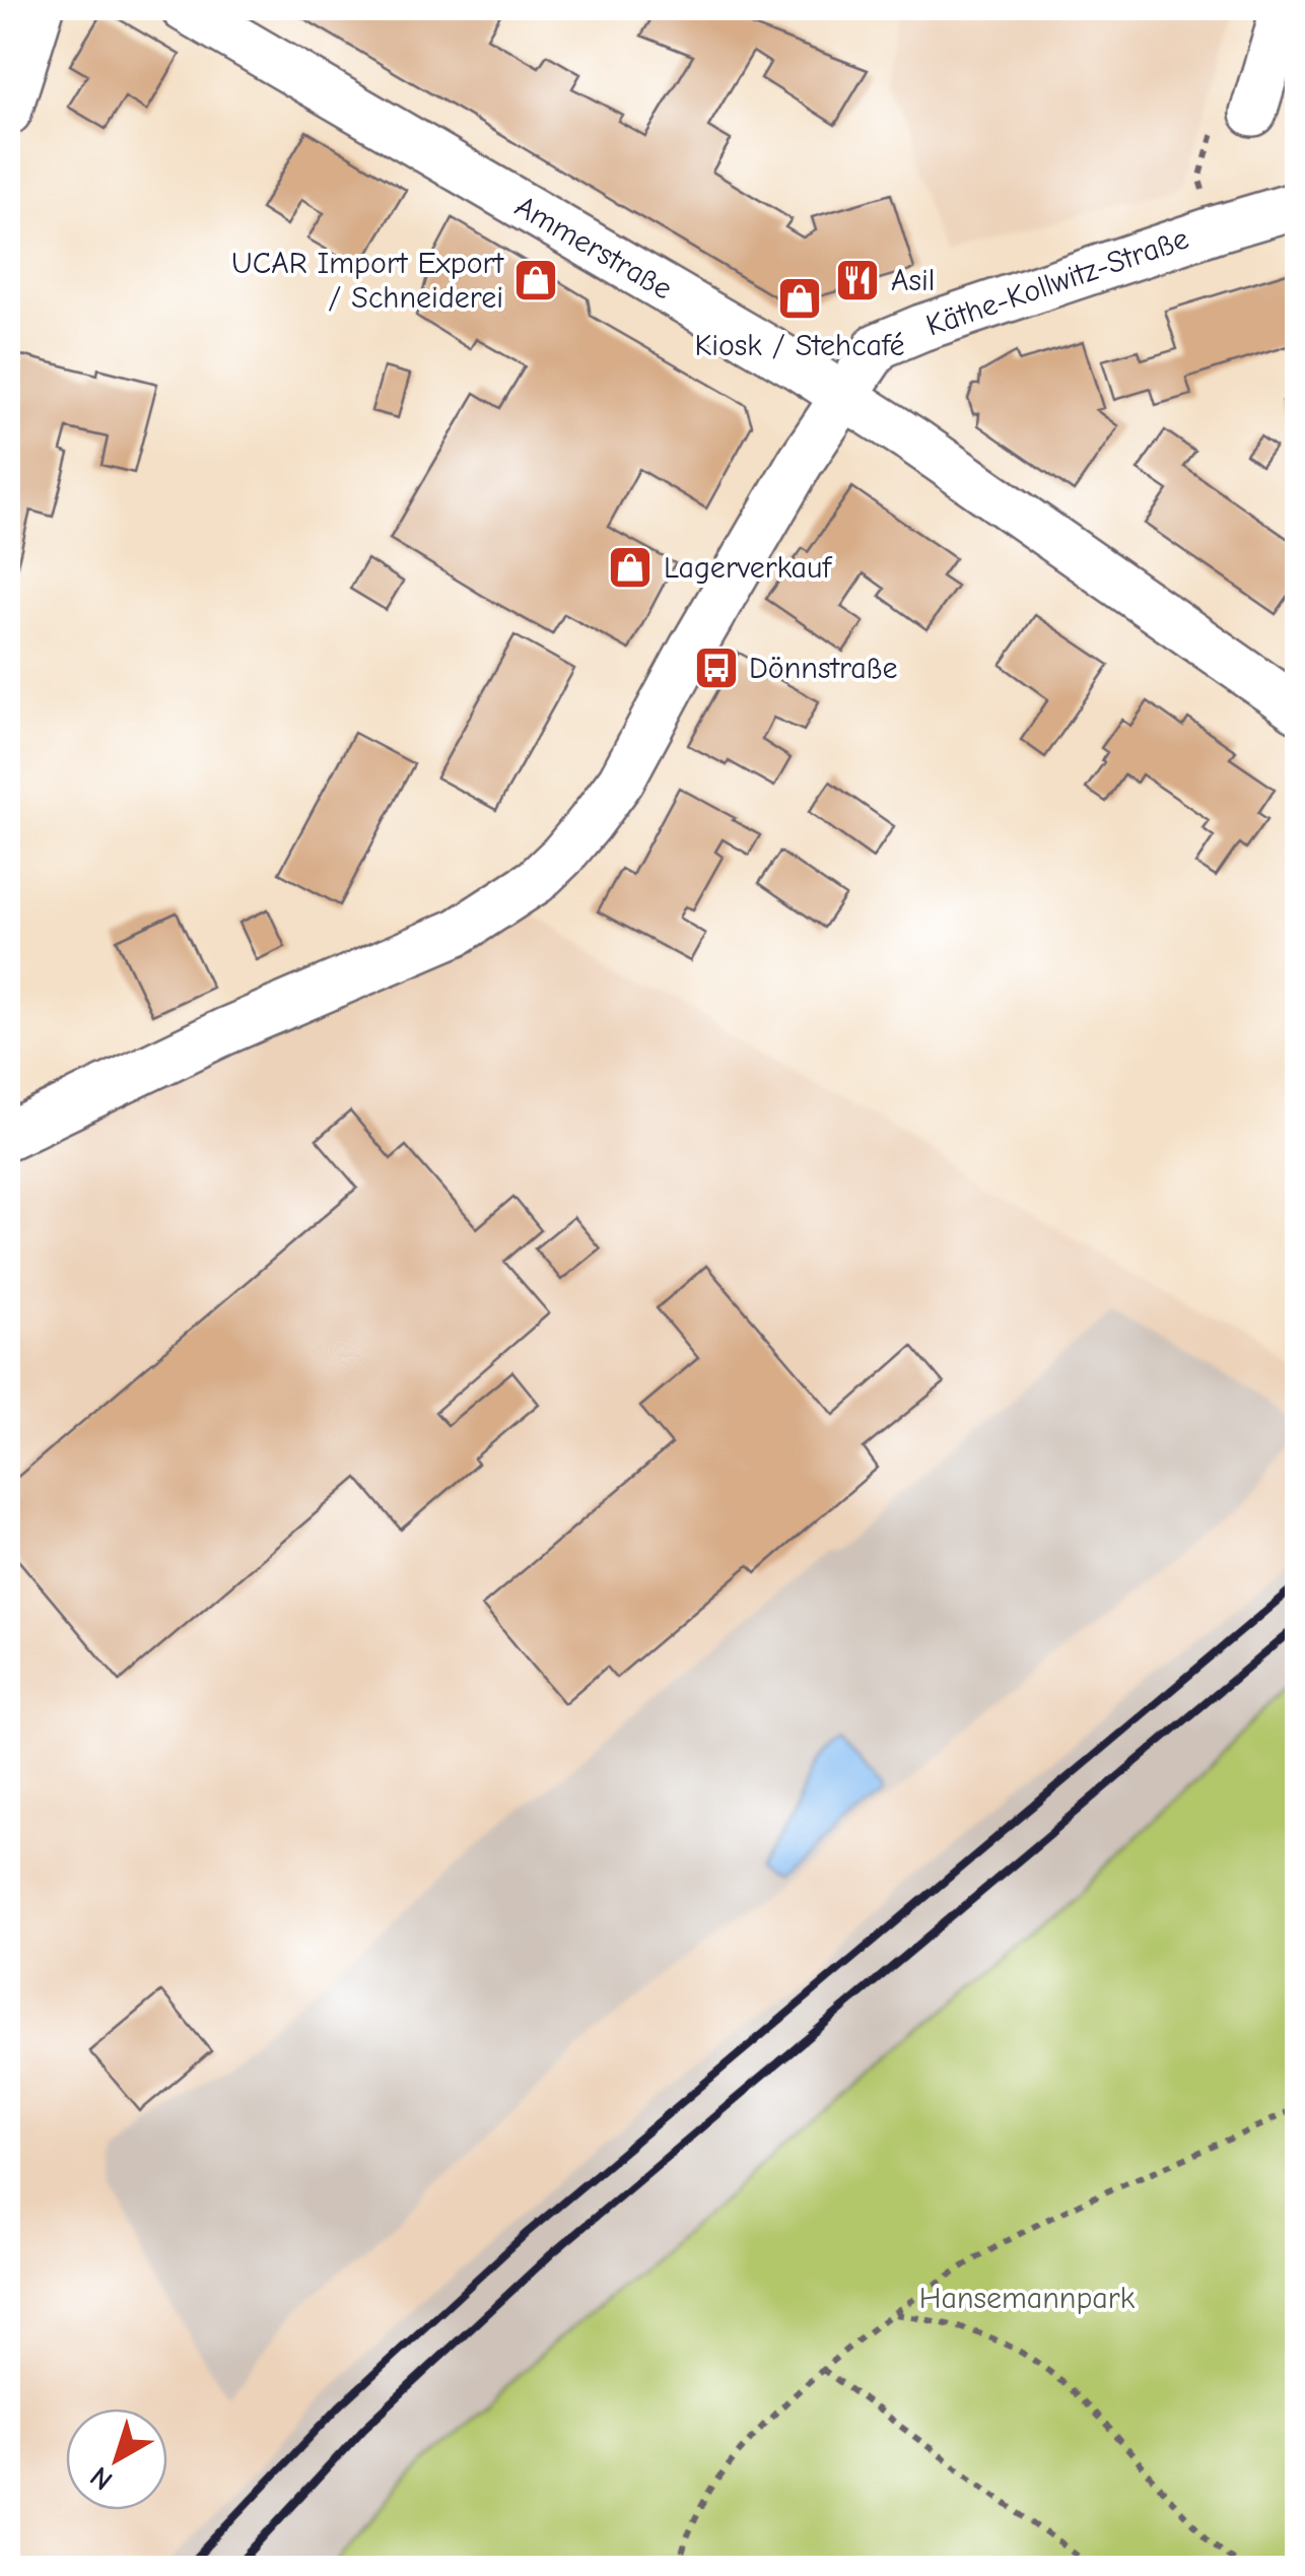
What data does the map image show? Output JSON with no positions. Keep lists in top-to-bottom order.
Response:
{
  "streets": {
    "street": ["Ammerstraße", "Käthe-Kollwitz-Straße"]
  },
  "crossings": [
    ["Ammerstraße", "Käthe-Kollwitz-Straße"]
  ],
  "parks": ["Hansemannpark"],
  "places": {
    "shop": ["UCAR Import Export / Schneiderei", "Kiosk / Stehcafé", "Lagerverkauf"],
    "restaurant": ["Asil"],
    "bus stop": ["Dönnstraße"]
  },
  "north": "bottom left"
}
